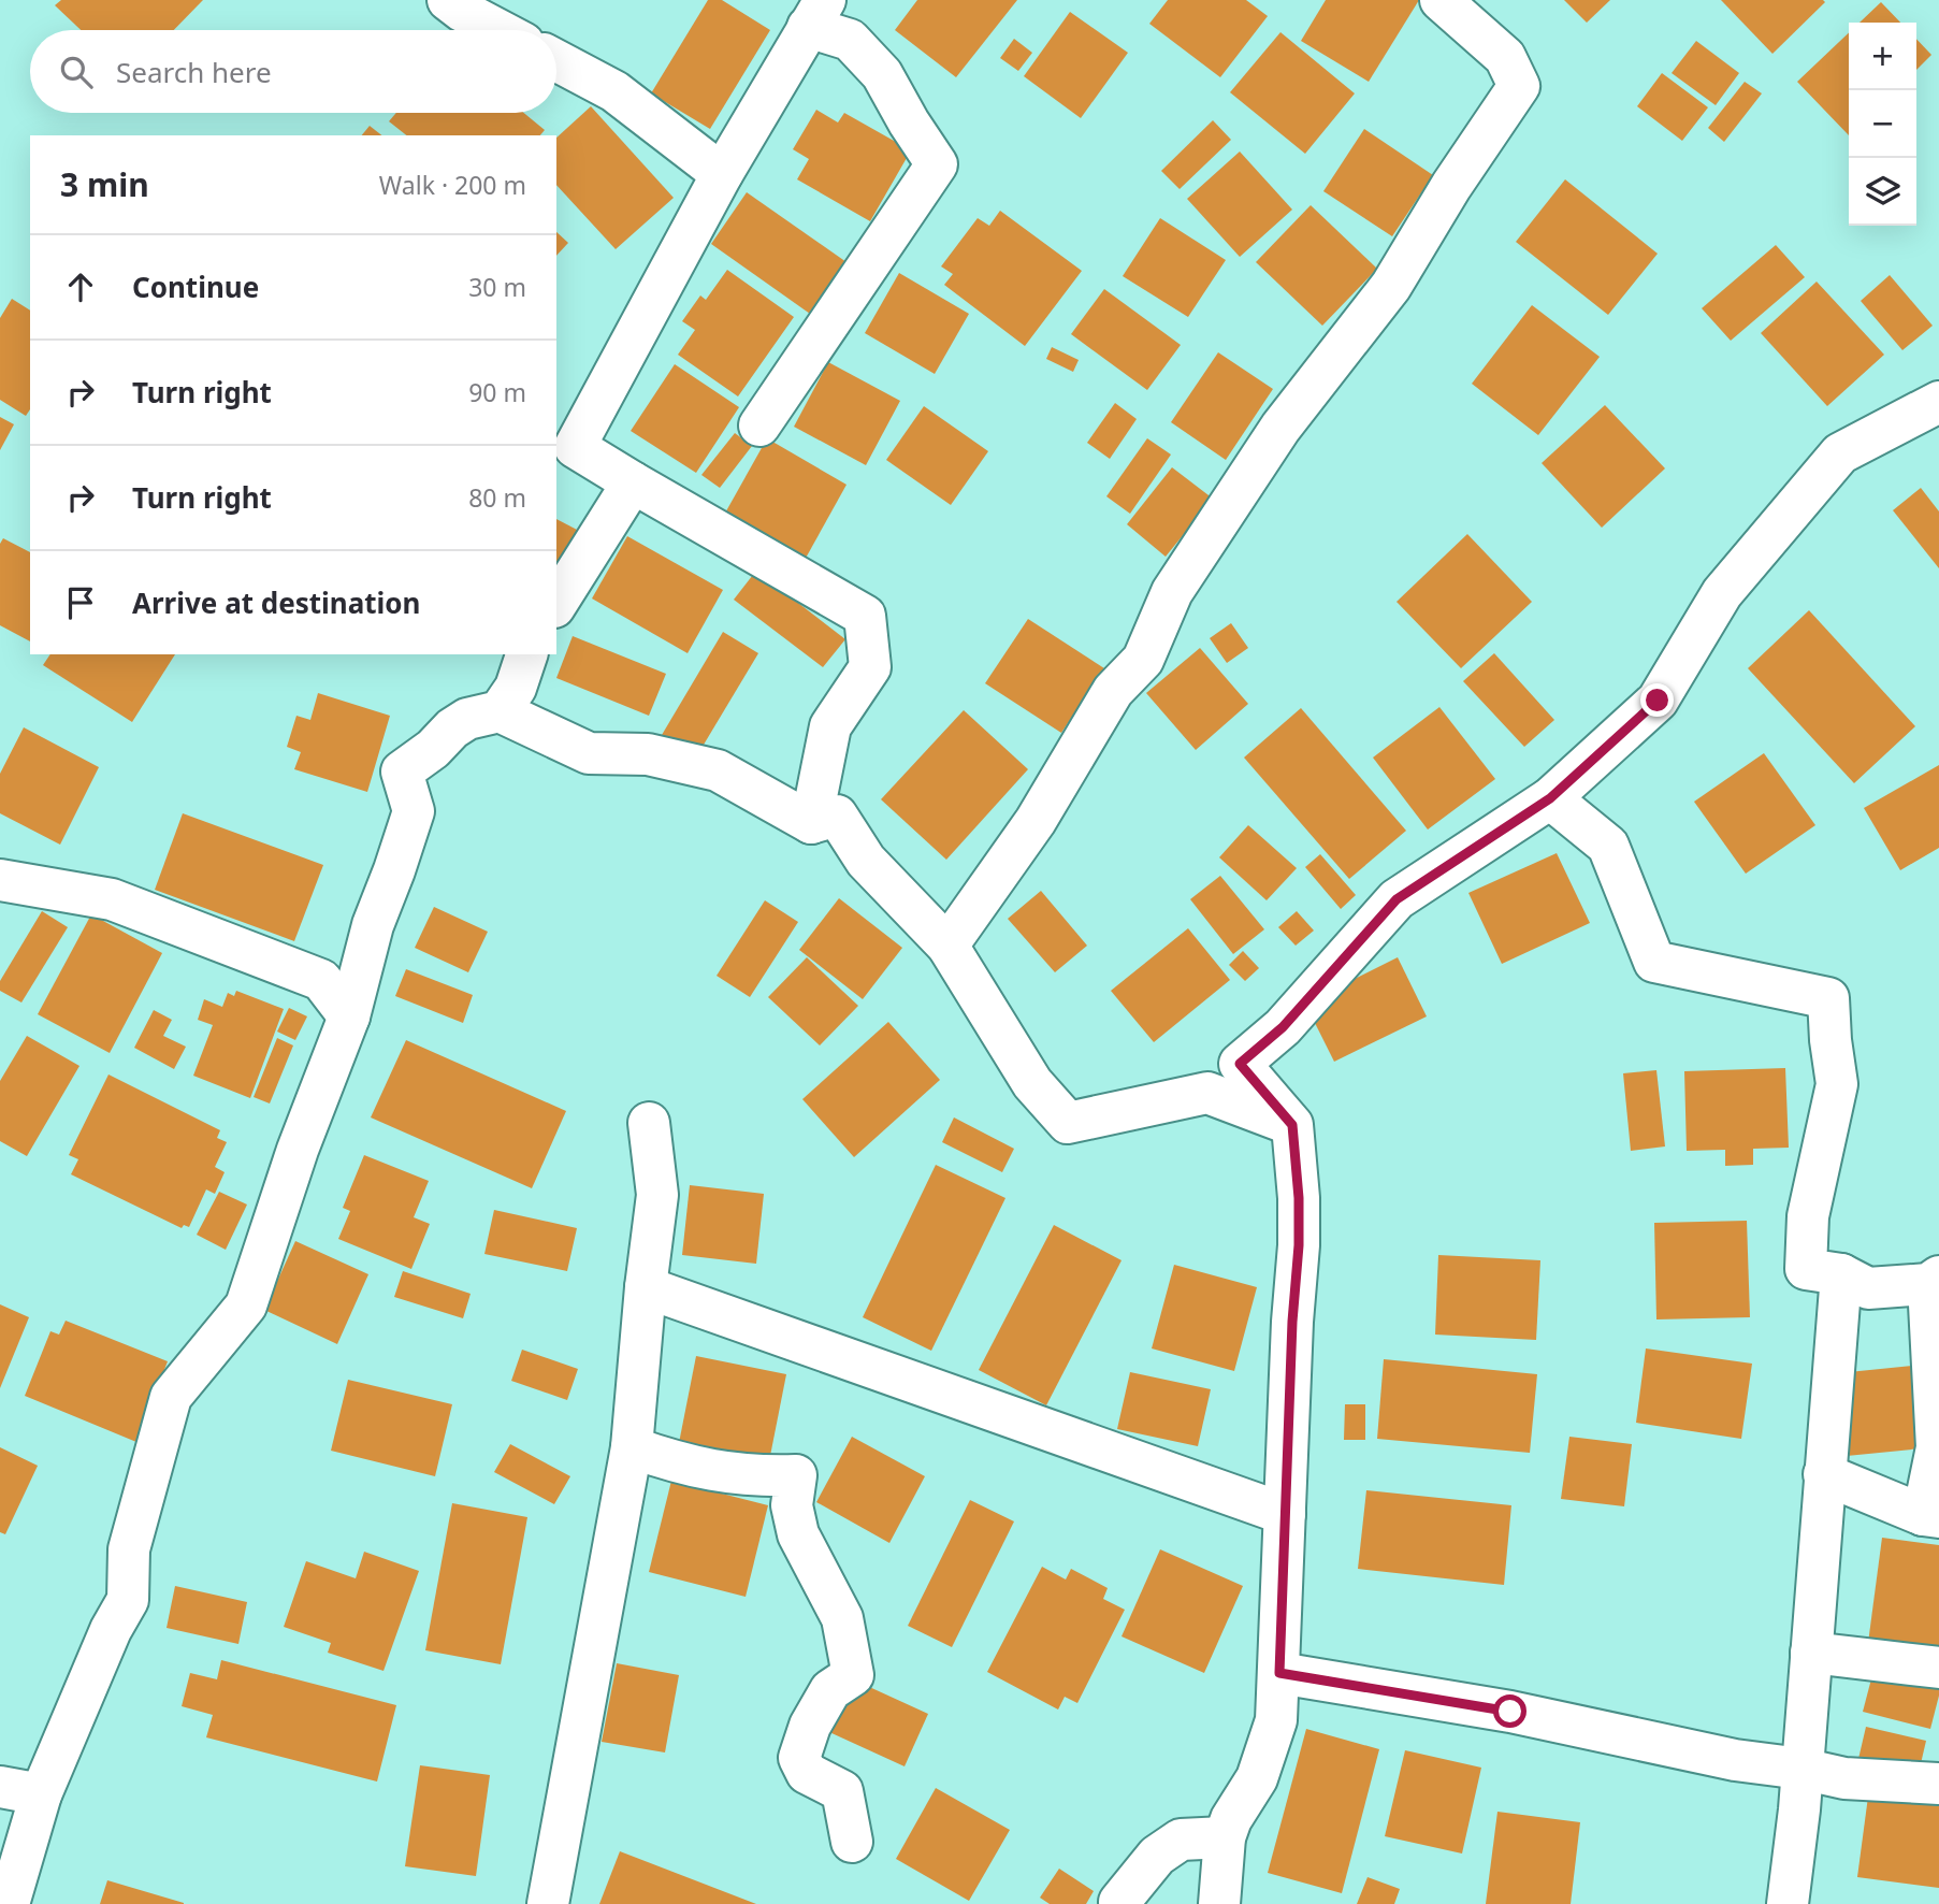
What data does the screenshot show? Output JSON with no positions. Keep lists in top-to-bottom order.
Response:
{
  "page": {
    "map_buttons": ["+", "−"],
    "search": "Search here",
    "heading": ["3 min", "Walk · 200 m"],
    "list": [
      ["Continue", "30 m"],
      ["Turn right", "90 m"],
      ["Turn right", "80 m"],
      "Arrive at destination"
    ]
  }
}
